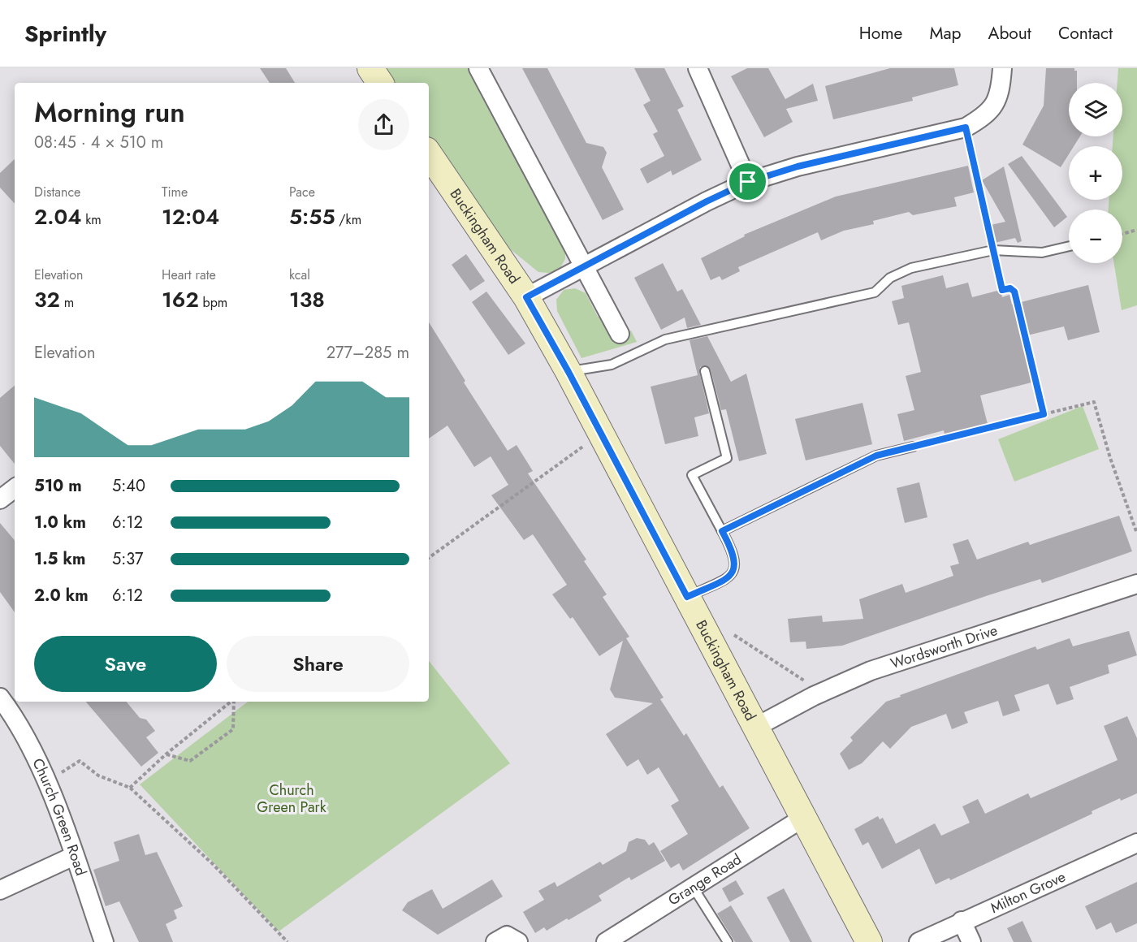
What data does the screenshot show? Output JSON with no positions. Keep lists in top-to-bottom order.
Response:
{
  "streets": {
    "main road": ["Buckingham Road"],
    "street": [
      "Wordsworth Drive",
      "Church Green Road",
      "Grange Road",
      "Milton Grove"
    ]
  },
  "crossings": [
    ["Buckingham Road", "Wordsworth Drive"],
    ["Buckingham Road", "Grange Road"]
  ],
  "parks": ["Church Green Park"],
  "page": {
    "header": "Sprintly",
    "nav": [
      "Home",
      "Map",
      "About",
      "Contact"
    ],
    "map_buttons": ["+", "−"],
    "heading": ["Morning run", "08:45 · 4 × 510 m"],
    "stats": [
      ["Distance", "2.04 km"],
      ["Time", "12:04"],
      ["Pace", "5:55 /km"],
      ["Elevation", "32 m"],
      ["Heart rate", "162 bpm"],
      ["kcal", "138"]
    ],
    "chart": ["Elevation", "277–285 m"],
    "list": [
      {
        "name": "510 m",
        "note": "5:40"
      },
      {
        "name": "1.0 km",
        "note": "6:12"
      },
      {
        "name": "1.5 km",
        "note": "5:37"
      },
      {
        "name": "2.0 km",
        "note": "6:12"
      }
    ],
    "buttons": ["Save", "Share"]
  }
}
